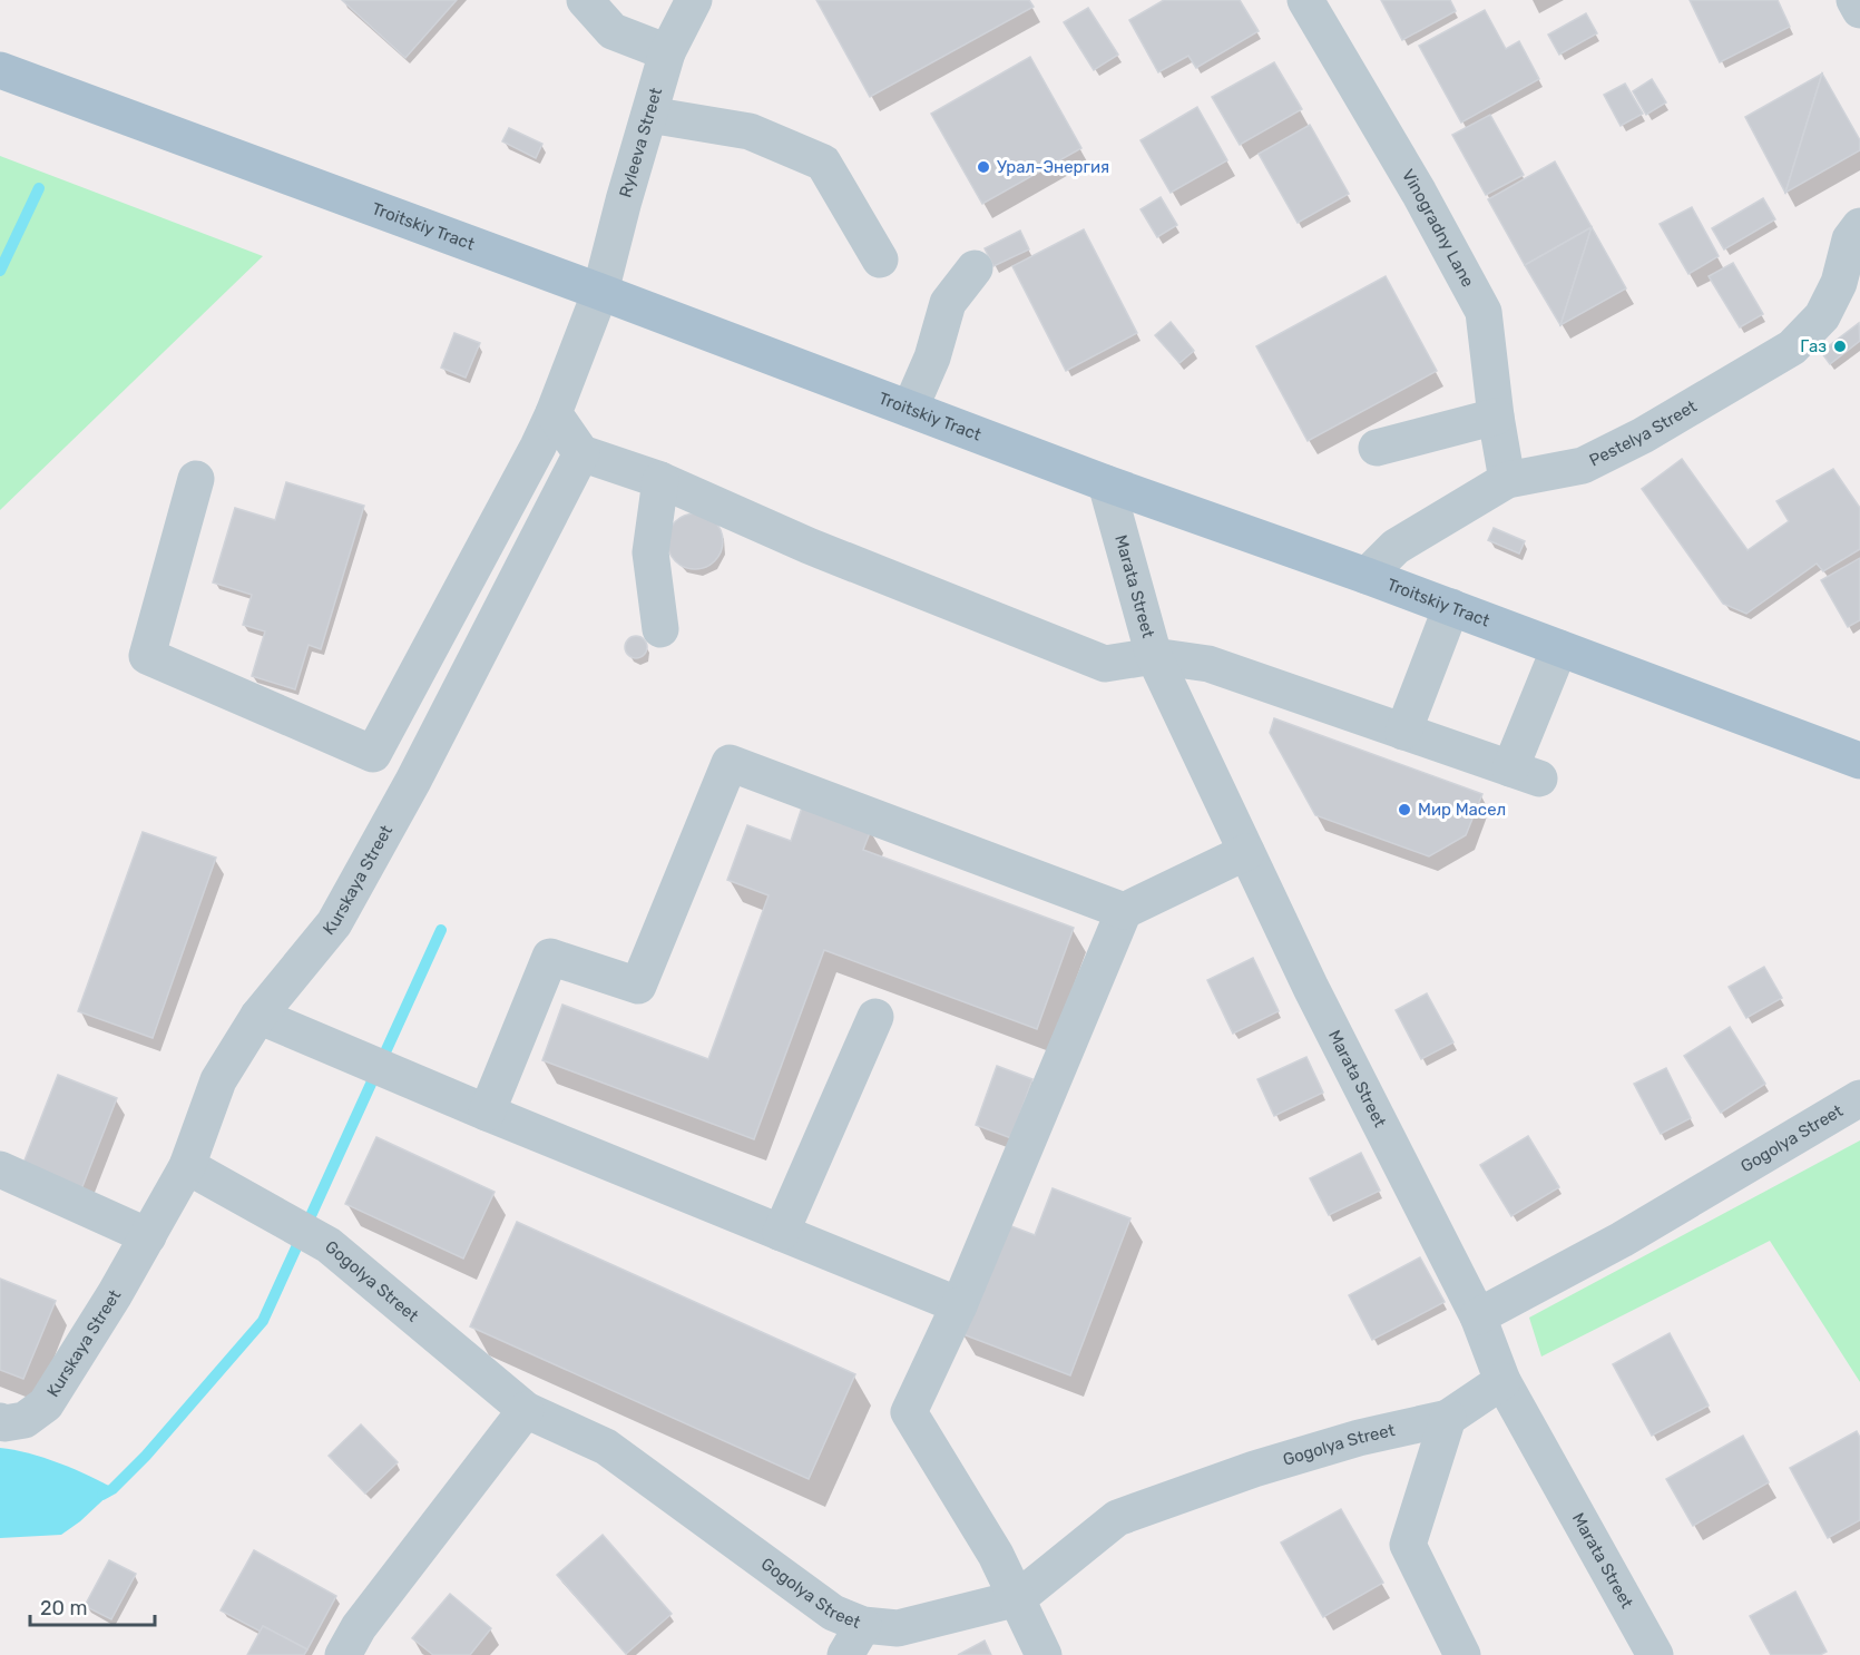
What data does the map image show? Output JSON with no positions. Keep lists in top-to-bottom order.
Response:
{
  "streets": {
    "main road": ["Troitskiy Tract"],
    "street": [
      "Ryleeva Street",
      "Vinogradny Lane",
      "Pestelya Street",
      "Marata Street",
      "Kurskaya Street",
      "Gogolya Street"
    ]
  },
  "crossings": [
    ["Ryleeva Street", "Troitskiy Tract"],
    ["Troitskiy Tract", "Pestelya Street"],
    ["Troitskiy Tract", "Marata Street"],
    ["Vinogradny Lane", "Pestelya Street"],
    ["Marata Street", "Gogolya Street"],
    ["Kurskaya Street", "Gogolya Street"]
  ],
  "places": ["Урал-Энергия", "Газ", "Мир Масел"],
  "scale_bar": "20 m"
}
